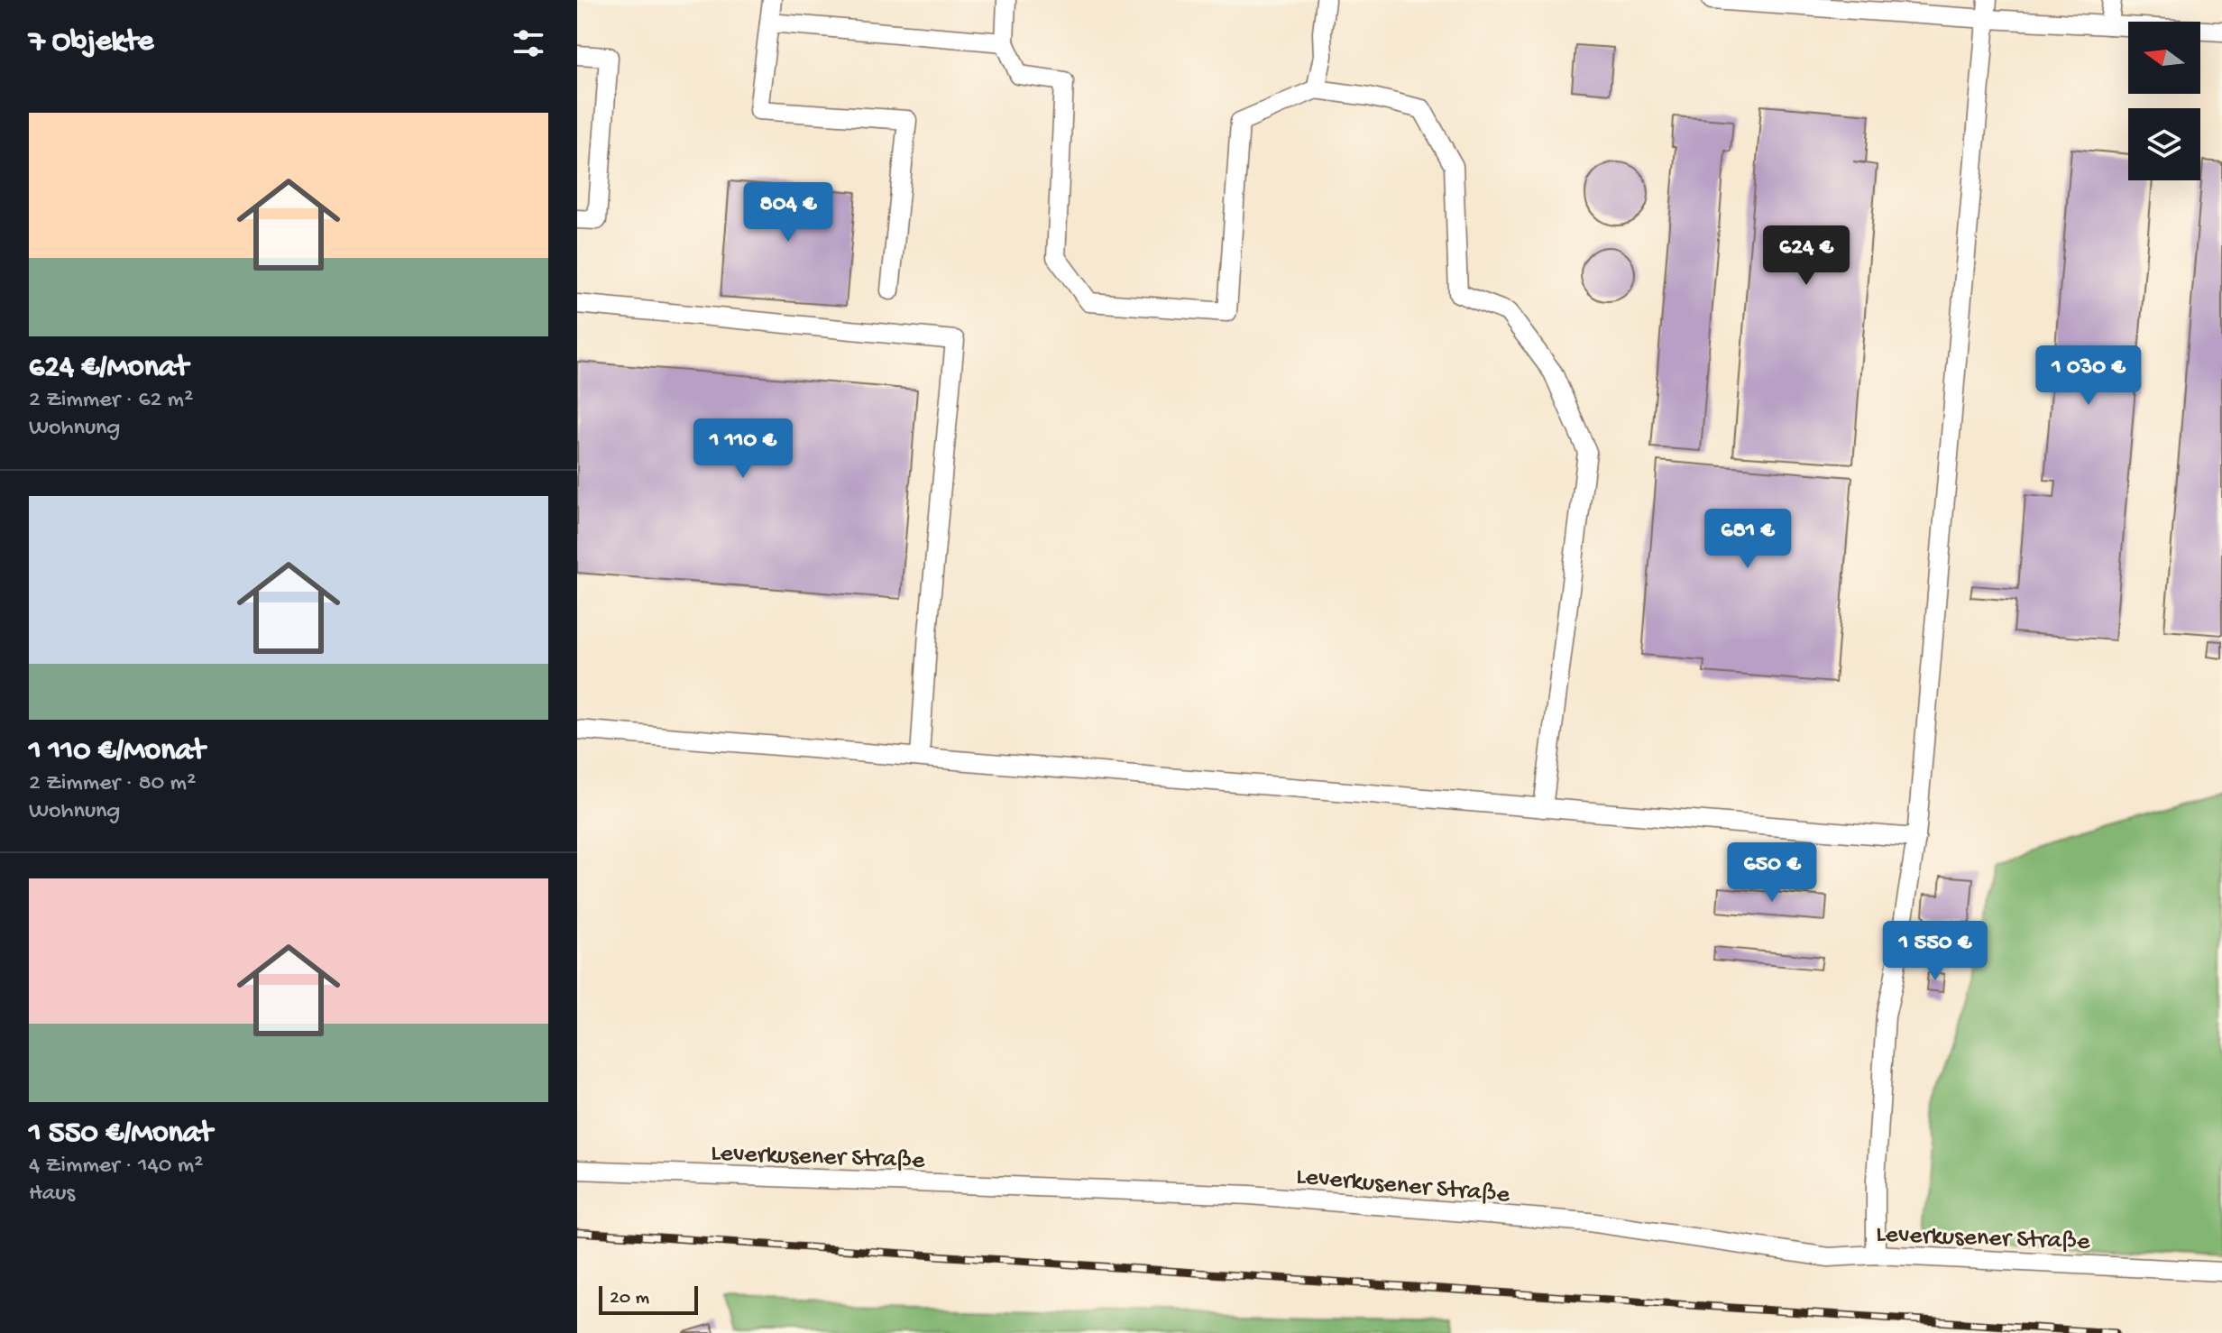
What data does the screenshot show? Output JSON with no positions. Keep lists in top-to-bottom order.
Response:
{
  "streets": {
    "lane": ["Leverkusener Straße"]
  },
  "scale_bar": "20 m",
  "north": "left",
  "page": {
    "heading": "7 Objekte",
    "list": [
      {
        "name": "624 €/Monat",
        "note": "2 Zimmer · 62 m² · Wohnung"
      },
      {
        "name": "1 110 €/Monat",
        "note": "2 Zimmer · 80 m² · Wohnung"
      },
      {
        "name": "1 550 €/Monat",
        "note": "4 Zimmer · 140 m² · Haus"
      }
    ],
    "price": [
      "804 €",
      "624 €",
      "1 030 €",
      "1 110 €",
      "681 €",
      "650 €",
      "1 550 €"
    ],
    "scale": "20 m"
  }
}
